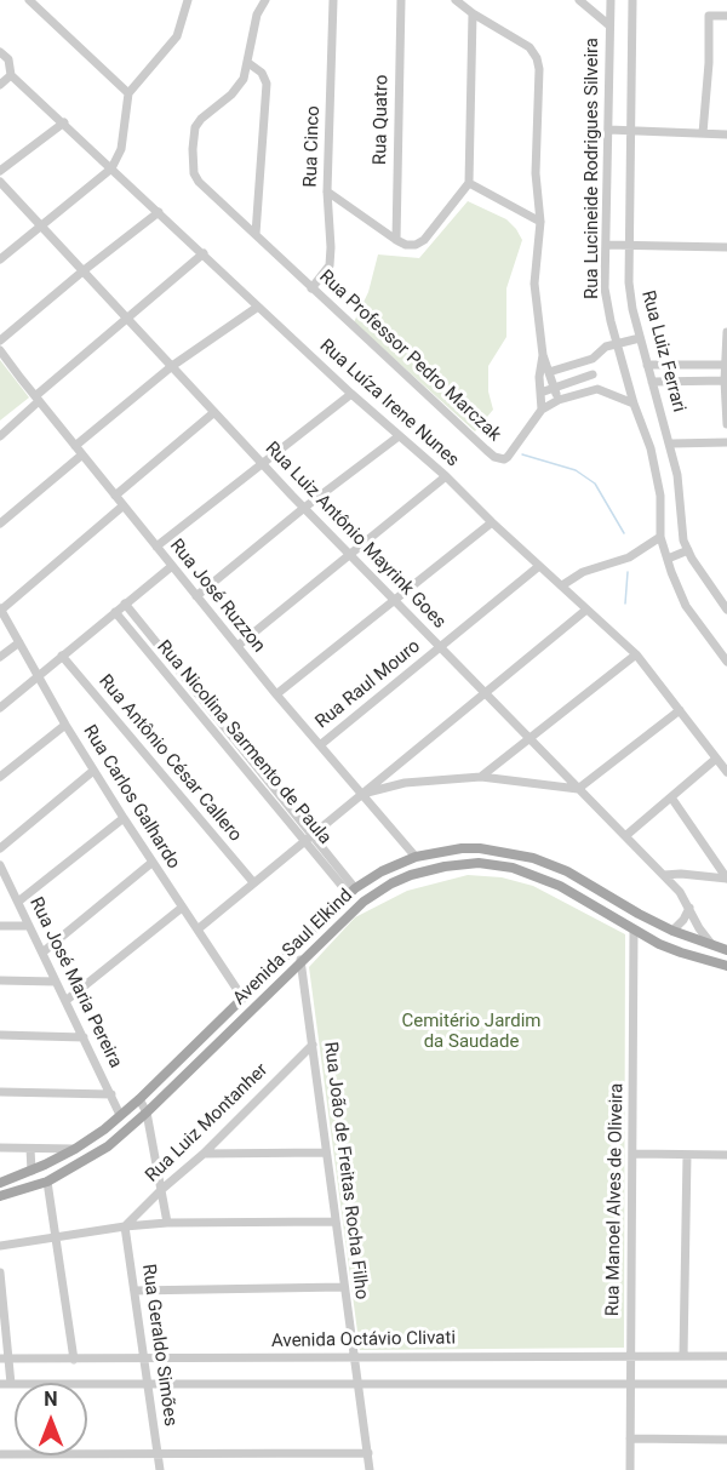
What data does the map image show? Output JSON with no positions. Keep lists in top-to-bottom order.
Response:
{
  "streets": {
    "main road": ["Avenida Saul Elkind"],
    "street": [
      "Rua Quatro",
      "Rua Cinco",
      "Rua Lucineide Rodrigues Silveira",
      "Rua Luiz Ferrari",
      "Rua Professor Pedro Marczak",
      "Rua Luíza Irene Nunes",
      "Rua Luiz Antônio Mayrink Goes",
      "Rua José Ruzzon",
      "Rua Raul Mouro",
      "Rua Nicolina Sarmento de Paula",
      "Rua Antônio César Callero",
      "Rua Carlos Galhardo",
      "Rua José Maria Pereira",
      "Rua Luiz Montanher",
      "Rua João de Freitas Rocha Filho",
      "Rua Manoel Alves de Oliveira",
      "Avenida Octávio Clivati",
      "Rua Geraldo Simões"
    ]
  },
  "crossings": [
    ["Rua Cinco", "Rua Professor Pedro Marczak"],
    ["Rua Luíza Irene Nunes", "Rua Raul Mouro"],
    ["Rua Luiz Antônio Mayrink Goes", "Rua Raul Mouro"],
    ["Rua Luiz Antônio Mayrink Goes", "Avenida Saul Elkind"],
    ["Rua José Ruzzon", "Rua Raul Mouro"],
    ["Rua José Ruzzon", "Avenida Saul Elkind"],
    ["Rua Nicolina Sarmento de Paula", "Avenida Saul Elkind"],
    ["Rua Carlos Galhardo", "Avenida Saul Elkind"],
    ["Avenida Saul Elkind", "Rua José Maria Pereira"],
    ["Avenida Saul Elkind", "Rua João de Freitas Rocha Filho"],
    ["Avenida Saul Elkind", "Rua Manoel Alves de Oliveira"],
    ["Rua Luiz Montanher", "Rua João de Freitas Rocha Filho"],
    ["Rua Luiz Montanher", "Rua Geraldo Simões"],
    ["Rua João de Freitas Rocha Filho", "Avenida Octávio Clivati"],
    ["Rua Manoel Alves de Oliveira", "Avenida Octávio Clivati"],
    ["Avenida Octávio Clivati", "Rua Geraldo Simões"]
  ],
  "parks": ["Cemitério Jardim da Saudade"],
  "north": "top"
}
